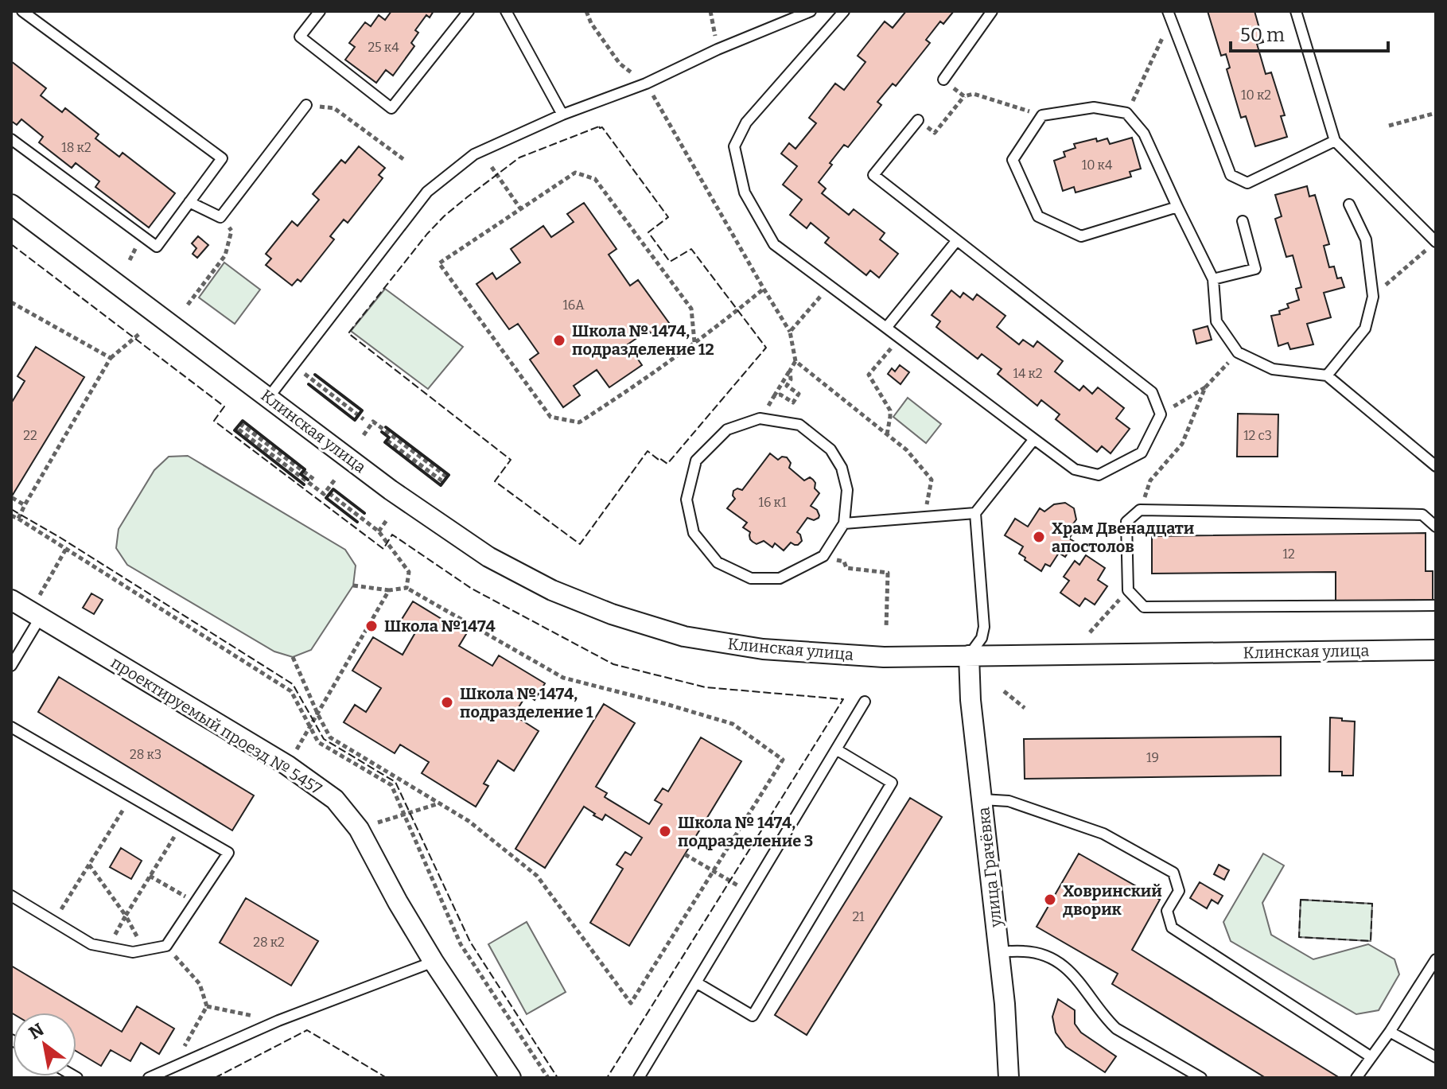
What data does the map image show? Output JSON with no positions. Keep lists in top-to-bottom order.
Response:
{
  "streets": {
    "street": ["Клинская улица", "проектируемый проезд № 5457", "улица Грачёвка"]
  },
  "crossings": [
    ["Клинская улица", "улица Грачёвка"]
  ],
  "places": [
    "Школа № 1474, подразделение 12",
    "Храм Двенадцати апостолов",
    "Школа №1474",
    "Школа № 1474, подразделение 1",
    "Школа № 1474, подразделение 3",
    "Ховринский дворик"
  ],
  "house_numbers": [
    "25 к4",
    "10 к2",
    "18 к2",
    "10 к4",
    "16А",
    "14 к2",
    "22",
    "12 с3",
    "16 к1",
    "12",
    "28 к3",
    "19",
    "21",
    "28 к2"
  ],
  "scale_bar": "50 m",
  "north": "top left"
}
